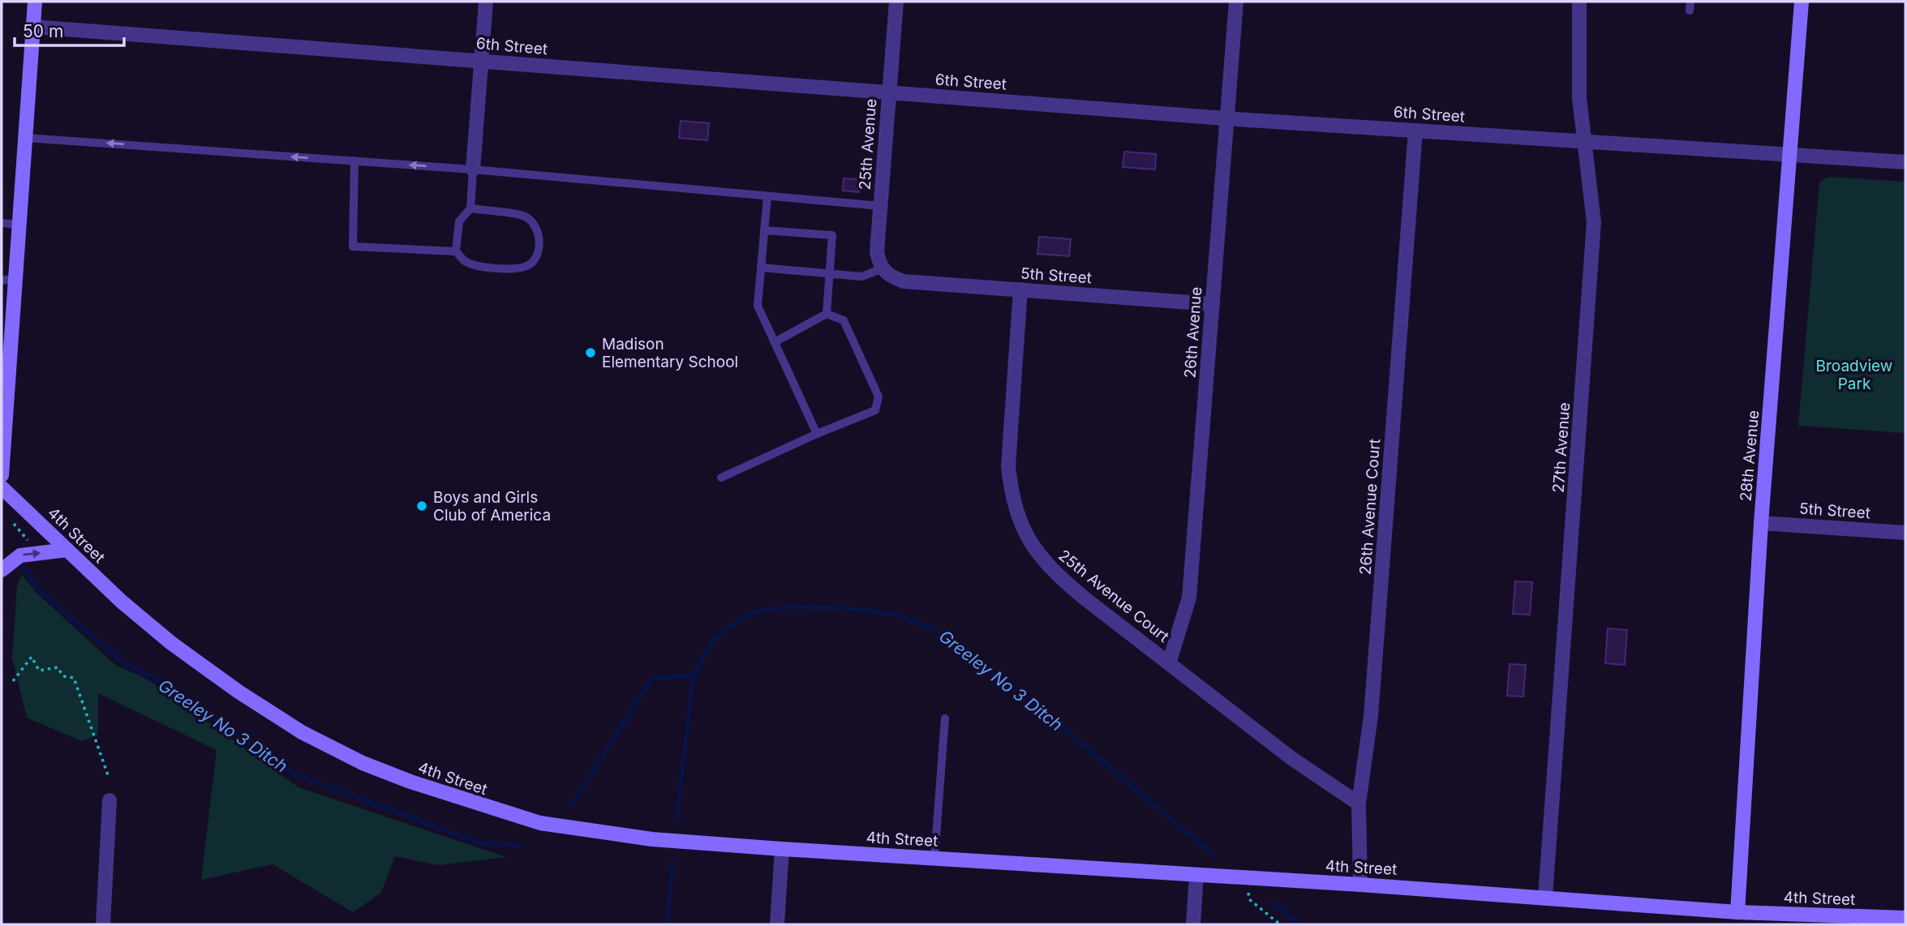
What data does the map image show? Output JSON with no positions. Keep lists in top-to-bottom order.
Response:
{
  "streets": {
    "main road": ["28th Avenue", "4th Street"],
    "street": [
      "6th Street",
      "25th Avenue",
      "5th Street",
      "26th Avenue",
      "27th Avenue",
      "26th Avenue Court",
      "25th Avenue Court"
    ]
  },
  "crossings": [
    ["6th Street", "25th Avenue"],
    ["6th Street", "26th Avenue"],
    ["6th Street", "27th Avenue"],
    ["6th Street", "28th Avenue"],
    ["6th Street", "26th Avenue Court"],
    ["25th Avenue", "5th Street"],
    ["5th Street", "26th Avenue"],
    ["5th Street", "28th Avenue"],
    ["5th Street", "25th Avenue Court"],
    ["26th Avenue", "25th Avenue Court"],
    ["27th Avenue", "4th Street"],
    ["28th Avenue", "4th Street"],
    ["26th Avenue Court", "4th Street"],
    ["26th Avenue Court", "25th Avenue Court"]
  ],
  "water": ["Greeley No 3 Ditch"],
  "parks": ["Broadview Park"],
  "places": ["Madison Elementary School", "Boys and Girls Club of America"],
  "scale_bar": "50 m"
}
